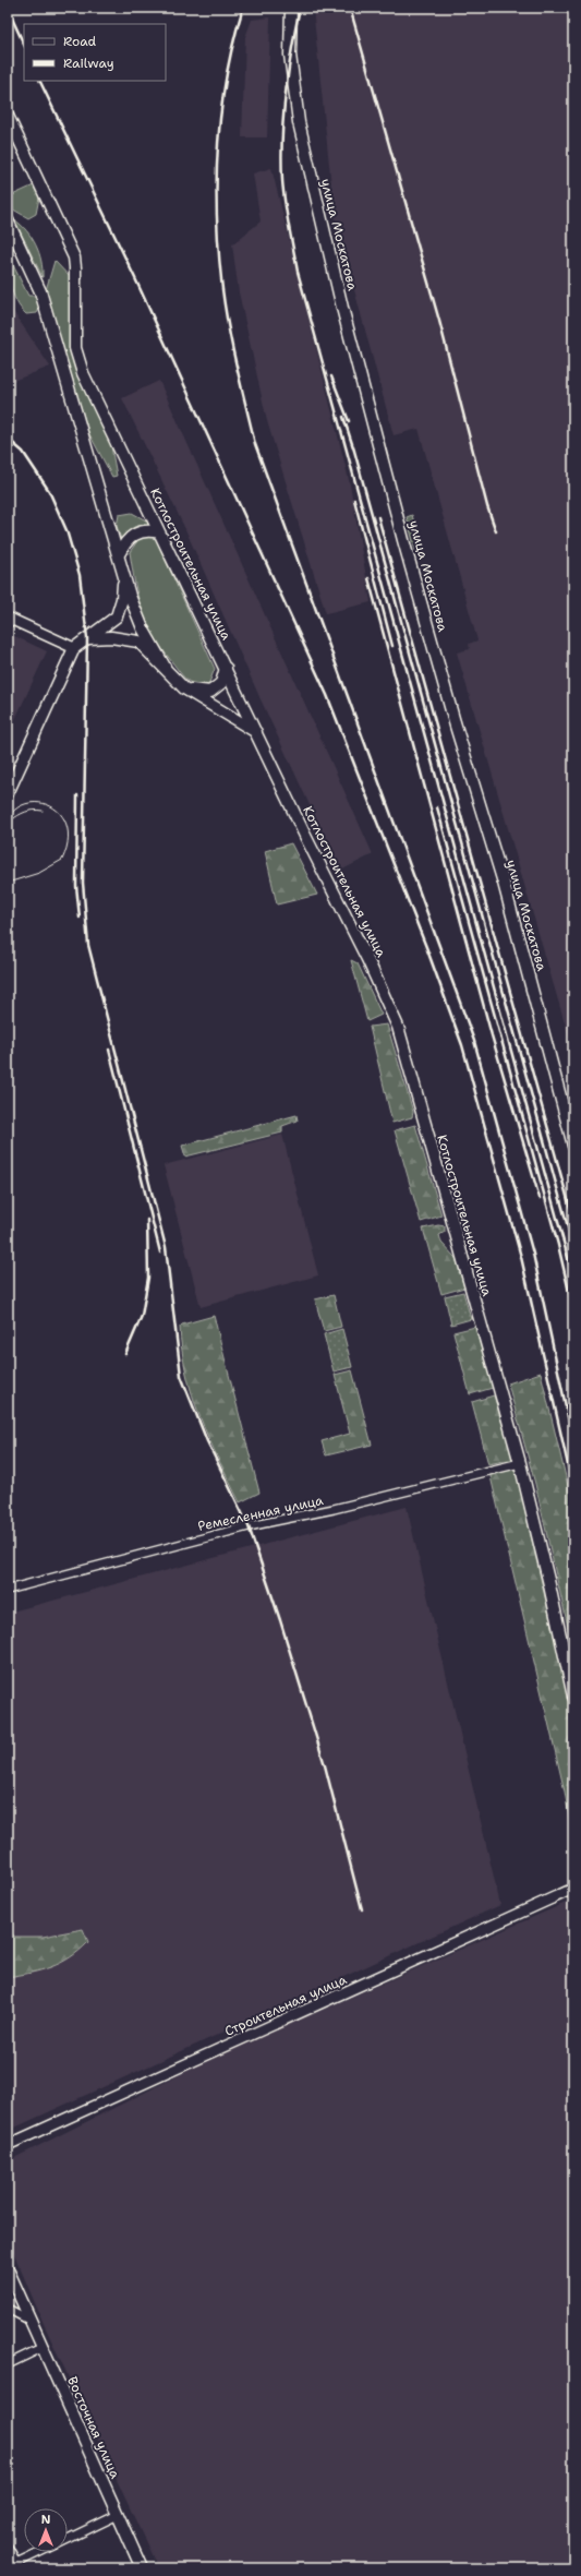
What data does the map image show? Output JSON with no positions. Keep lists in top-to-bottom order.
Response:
{
  "streets": {
    "main road": ["улица Москатова", "Котлостроительная улица", "Восточная улица"],
    "street": ["Ремесленная улица", "Строительная улица"]
  },
  "crossings": [
    ["Котлостроительная улица", "Ремесленная улица"]
  ],
  "legend": ["Road", "Railway"],
  "north": "top"
}
